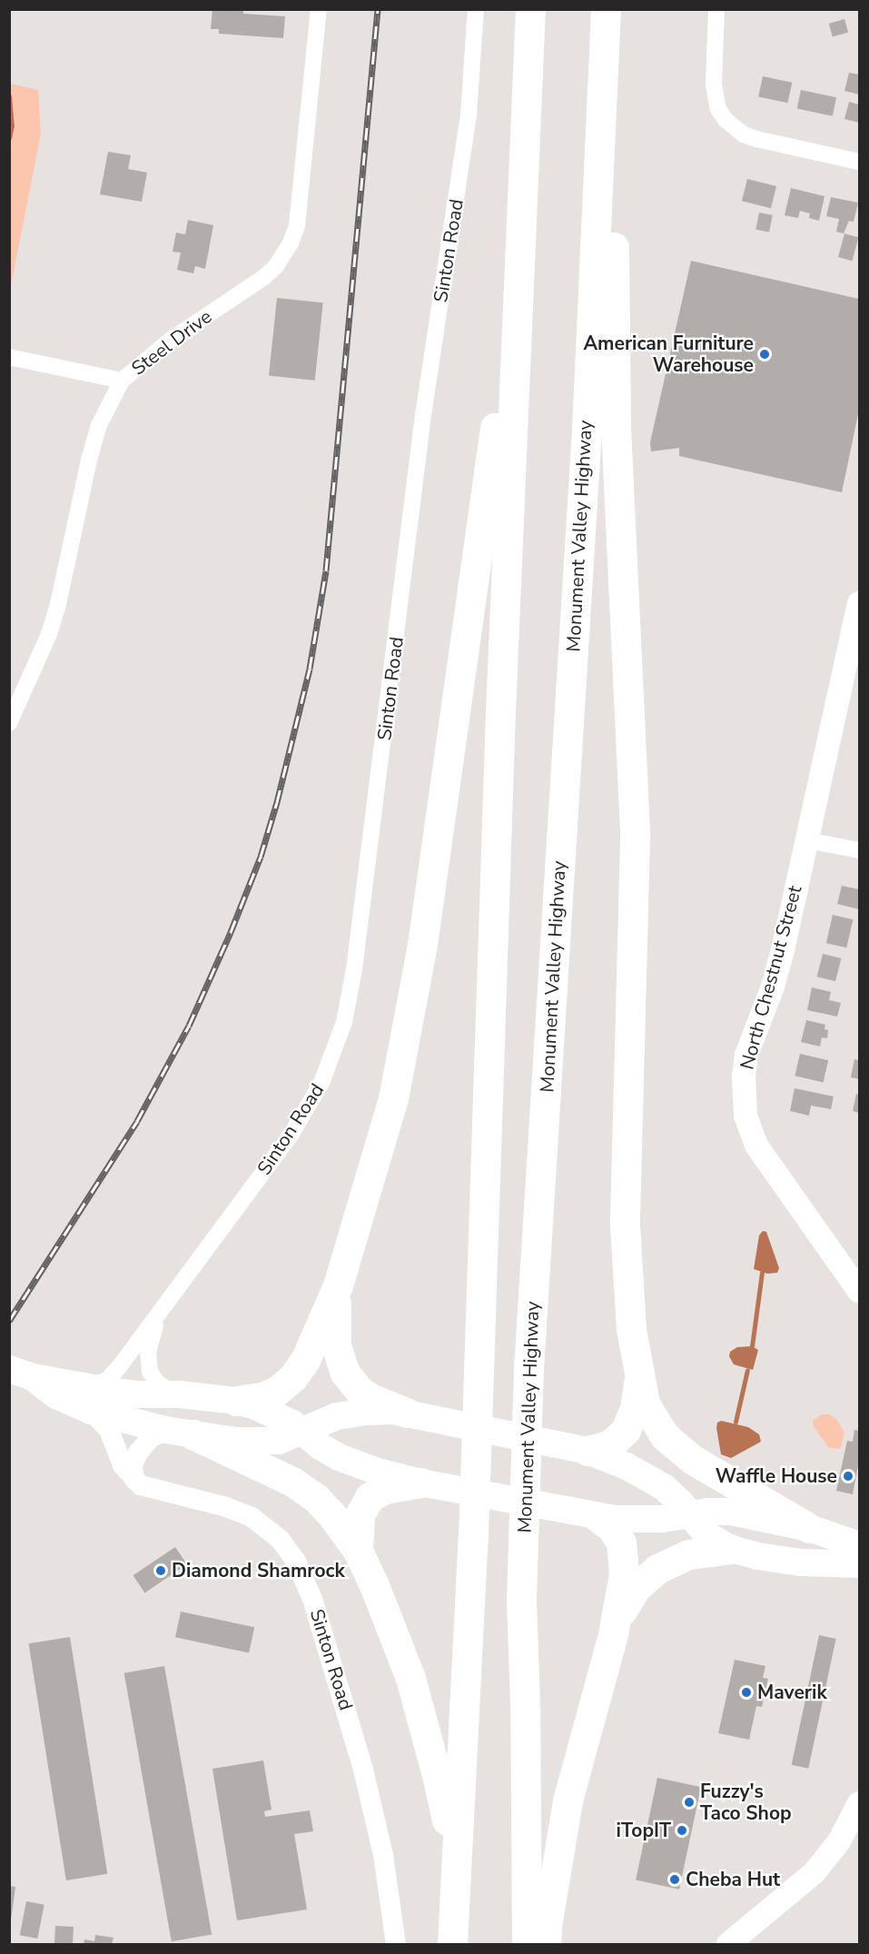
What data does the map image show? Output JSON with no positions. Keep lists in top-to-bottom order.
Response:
{
  "streets": {
    "highway": ["Monument Valley Highway"],
    "main road": ["North Chestnut Street"],
    "street": ["Sinton Road", "Steel Drive"]
  },
  "places": [
    "American Furniture Warehouse",
    "Waffle House",
    "Diamond Shamrock",
    "Maverik",
    "Fuzzy's Taco Shop",
    "iTopIT",
    "Cheba Hut"
  ]
}
